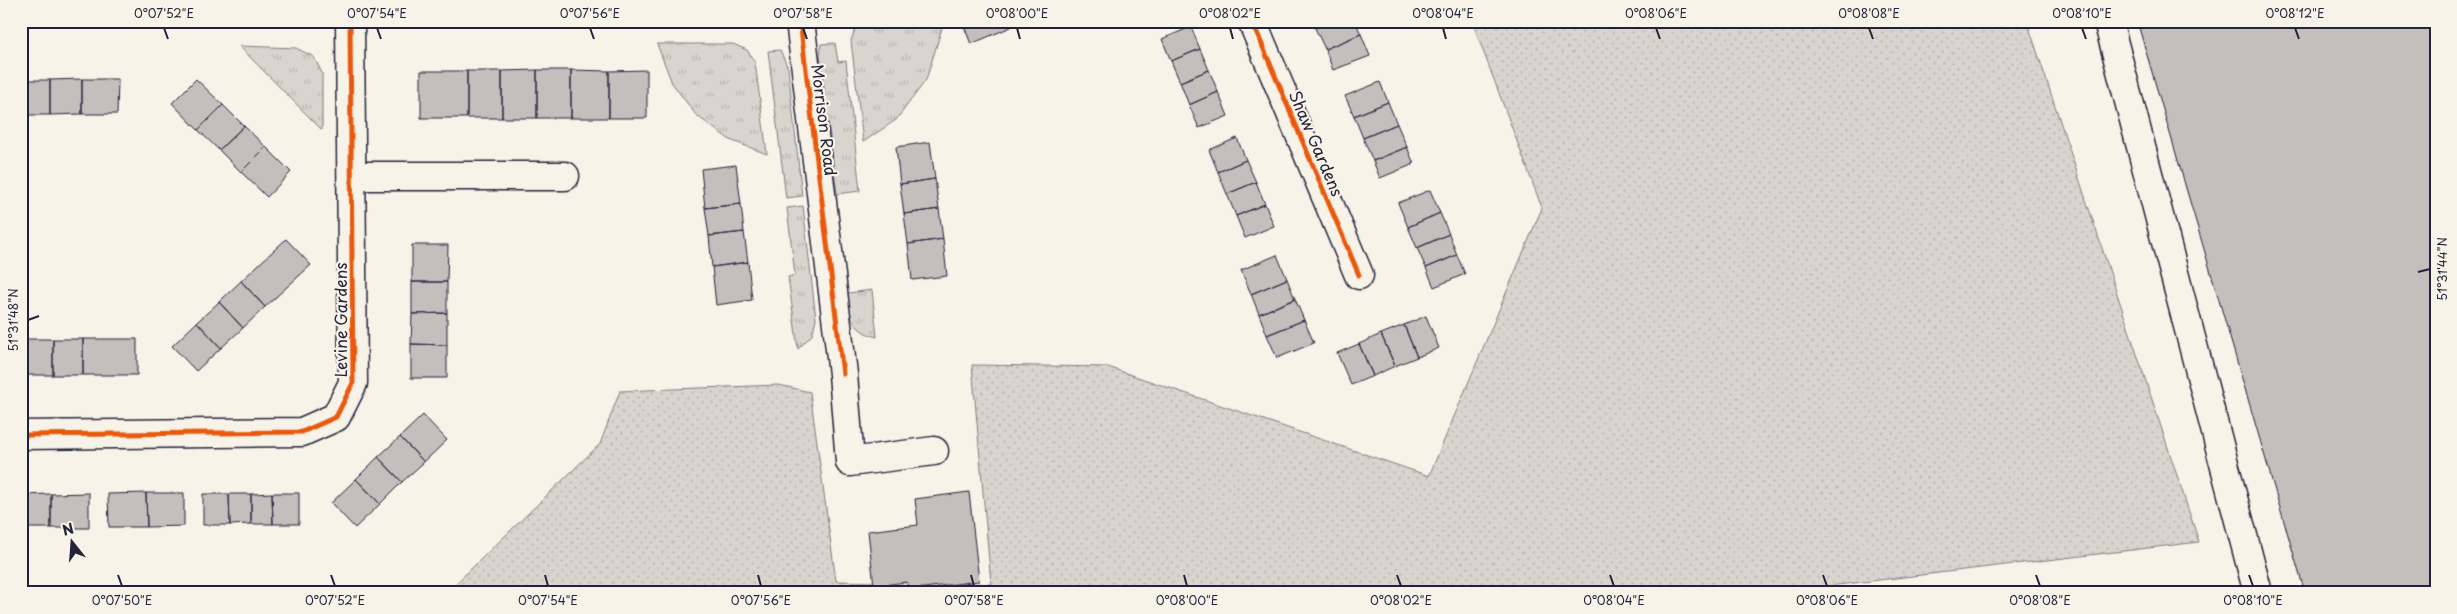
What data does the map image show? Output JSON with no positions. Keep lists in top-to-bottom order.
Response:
{
  "streets": {
    "street": ["Morrison Road", "Shaw Gardens", "Levine Gardens"]
  },
  "north": "top",
  "coordinates": [
    "0°07'52\"E",
    "0°07'54\"E",
    "0°07'56\"E",
    "0°07'58\"E",
    "0°08'00\"E",
    "0°08'02\"E",
    "0°08'04\"E",
    "0°08'06\"E",
    "0°08'08\"E",
    "0°08'10\"E",
    "0°08'12\"E",
    "51°31'44\"N",
    "51°31'48\"N",
    "0°07'50\"E"
  ]
}
